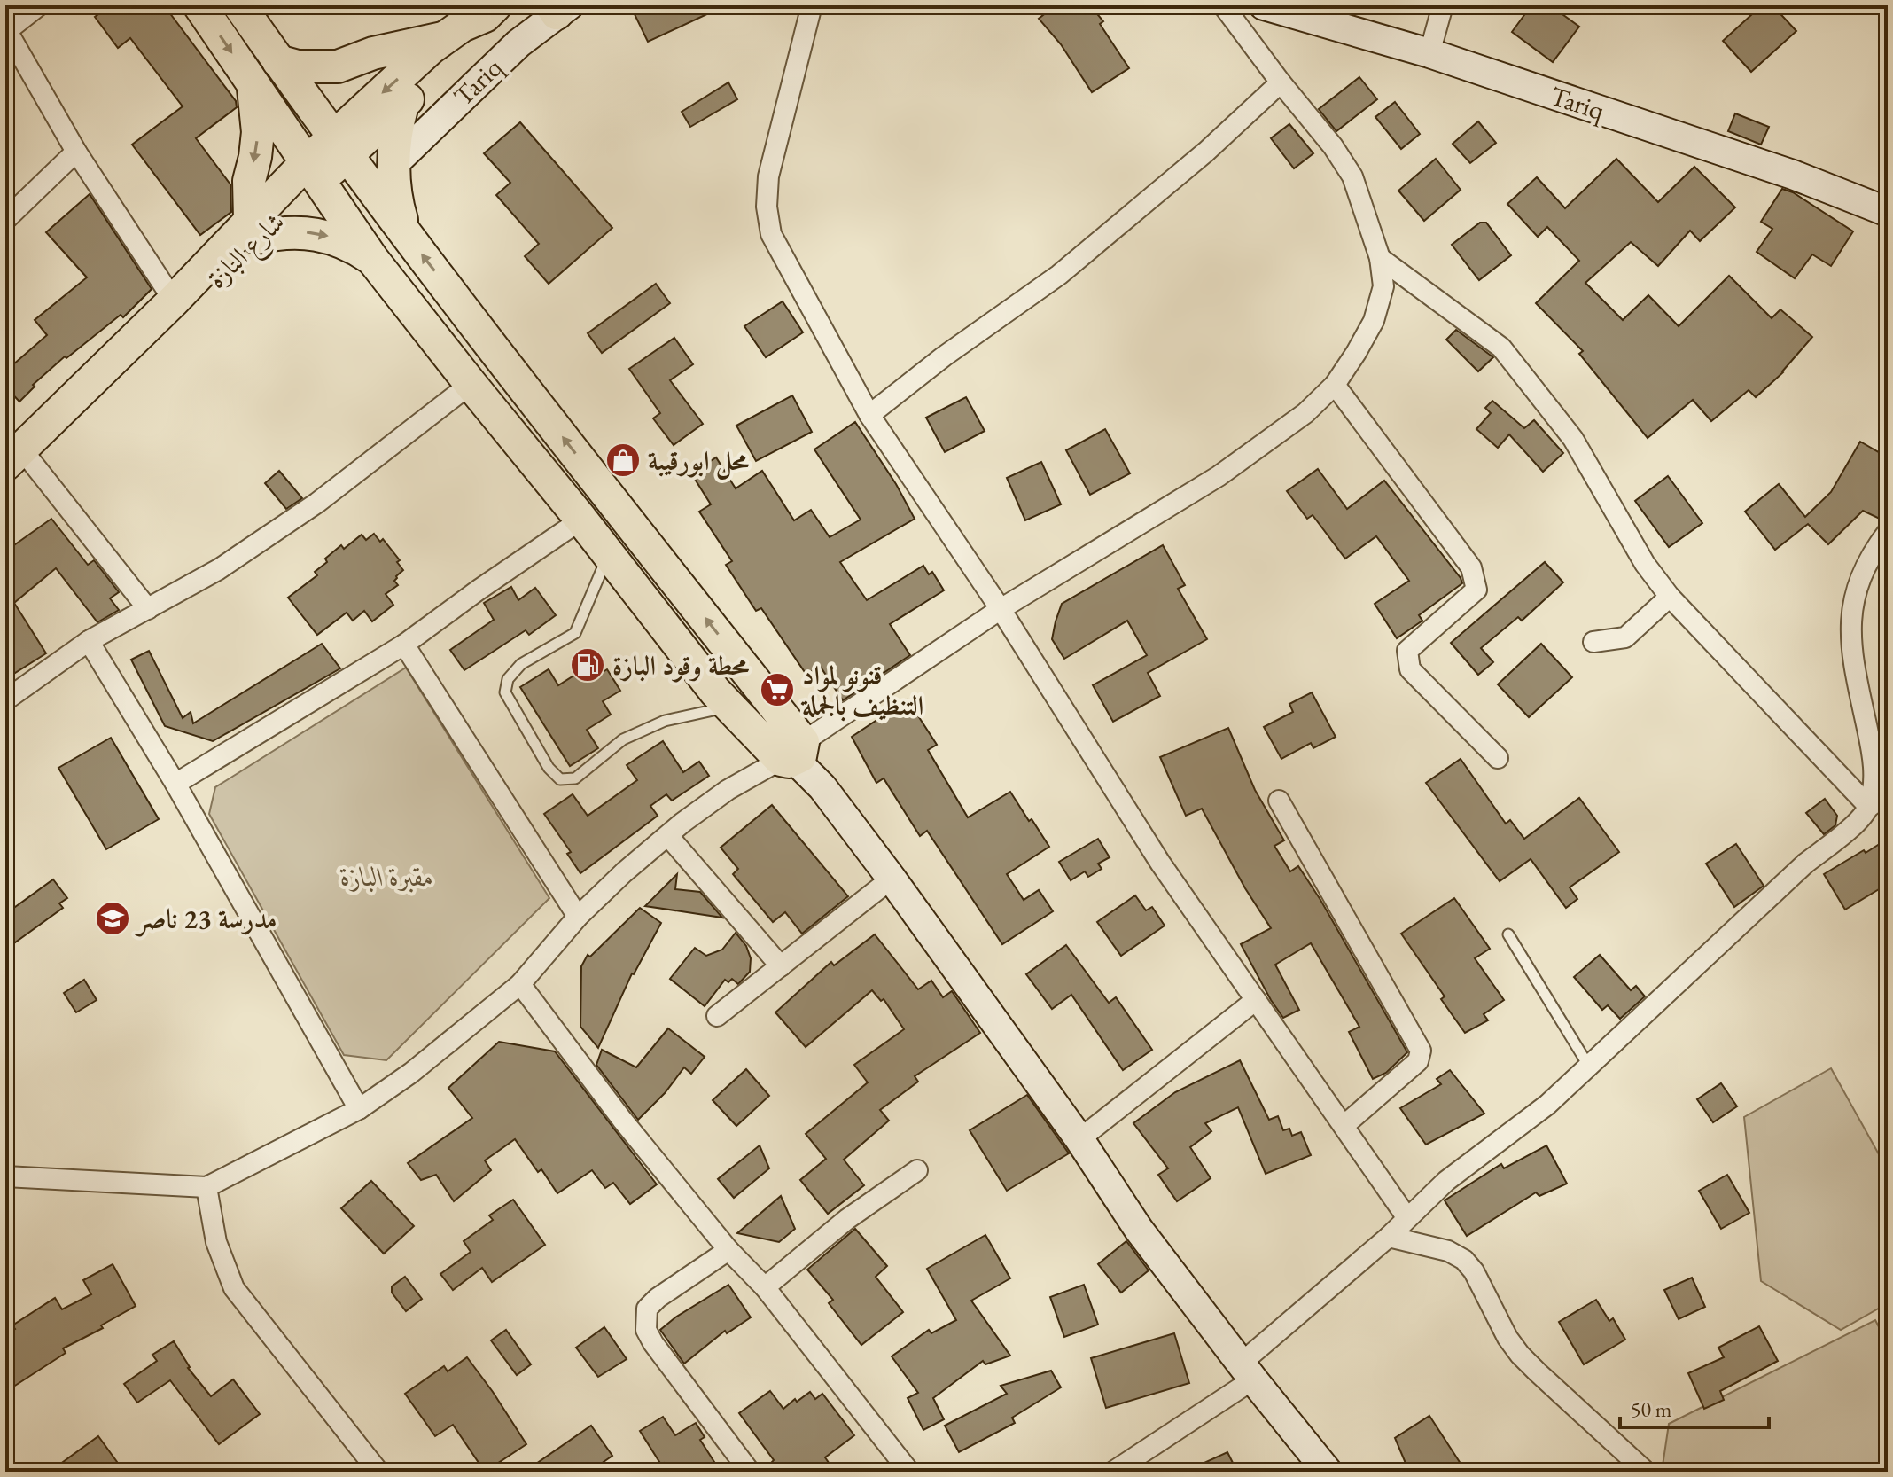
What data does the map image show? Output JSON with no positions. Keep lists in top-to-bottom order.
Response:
{
  "streets": {
    "main road": ["Tariq", "شارع البازة"]
  },
  "parks": ["مقبرة البازة"],
  "places": {
    "shop": ["محل ابورقيبة"],
    "fuel station": ["محطة وقود البازة"],
    "supermarket": ["قنونو لمواد التنظيف بالجملة"],
    "school or university": ["مدرسة 23 ناصر"]
  },
  "scale_bar": "50 m"
}
